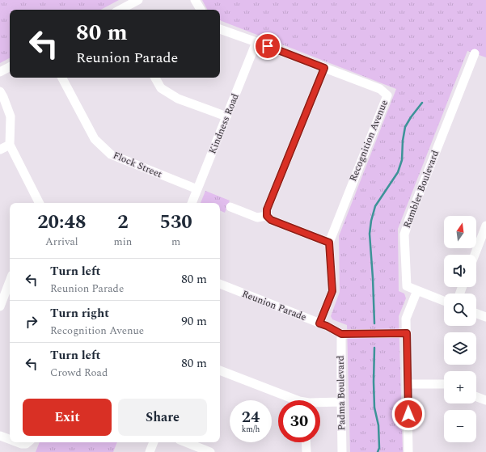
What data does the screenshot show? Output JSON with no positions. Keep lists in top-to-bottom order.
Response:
{
  "streets": {
    "street": [
      "Kindness Road",
      "Recognition Avenue",
      "Flock Street",
      "Rambler Boulevard",
      "Reunion Parade",
      "Padma Boulevard"
    ]
  },
  "crossings": [
    ["Kindness Road", "Recognition Avenue"],
    ["Kindness Road", "Flock Street"],
    ["Recognition Avenue", "Reunion Parade"],
    ["Reunion Parade", "Padma Boulevard"]
  ],
  "north": "top",
  "page": {
    "turn": ["80 m", "Reunion Parade"],
    "eta": [
      "20:48",
      "Arrival",
      "2",
      "min",
      "530",
      "m"
    ],
    "map_buttons": ["+", "−"],
    "list": [
      {
        "name": "Turn left",
        "note": "Reunion Parade",
        "value": "80 m"
      },
      {
        "name": "Turn right",
        "note": "Recognition Avenue",
        "value": "90 m"
      },
      {
        "name": "Turn left",
        "note": "Crowd Road",
        "value": "80 m"
      }
    ],
    "buttons": ["Exit", "Share"],
    "speed": "24 km/h",
    "limit": "30"
  }
}
